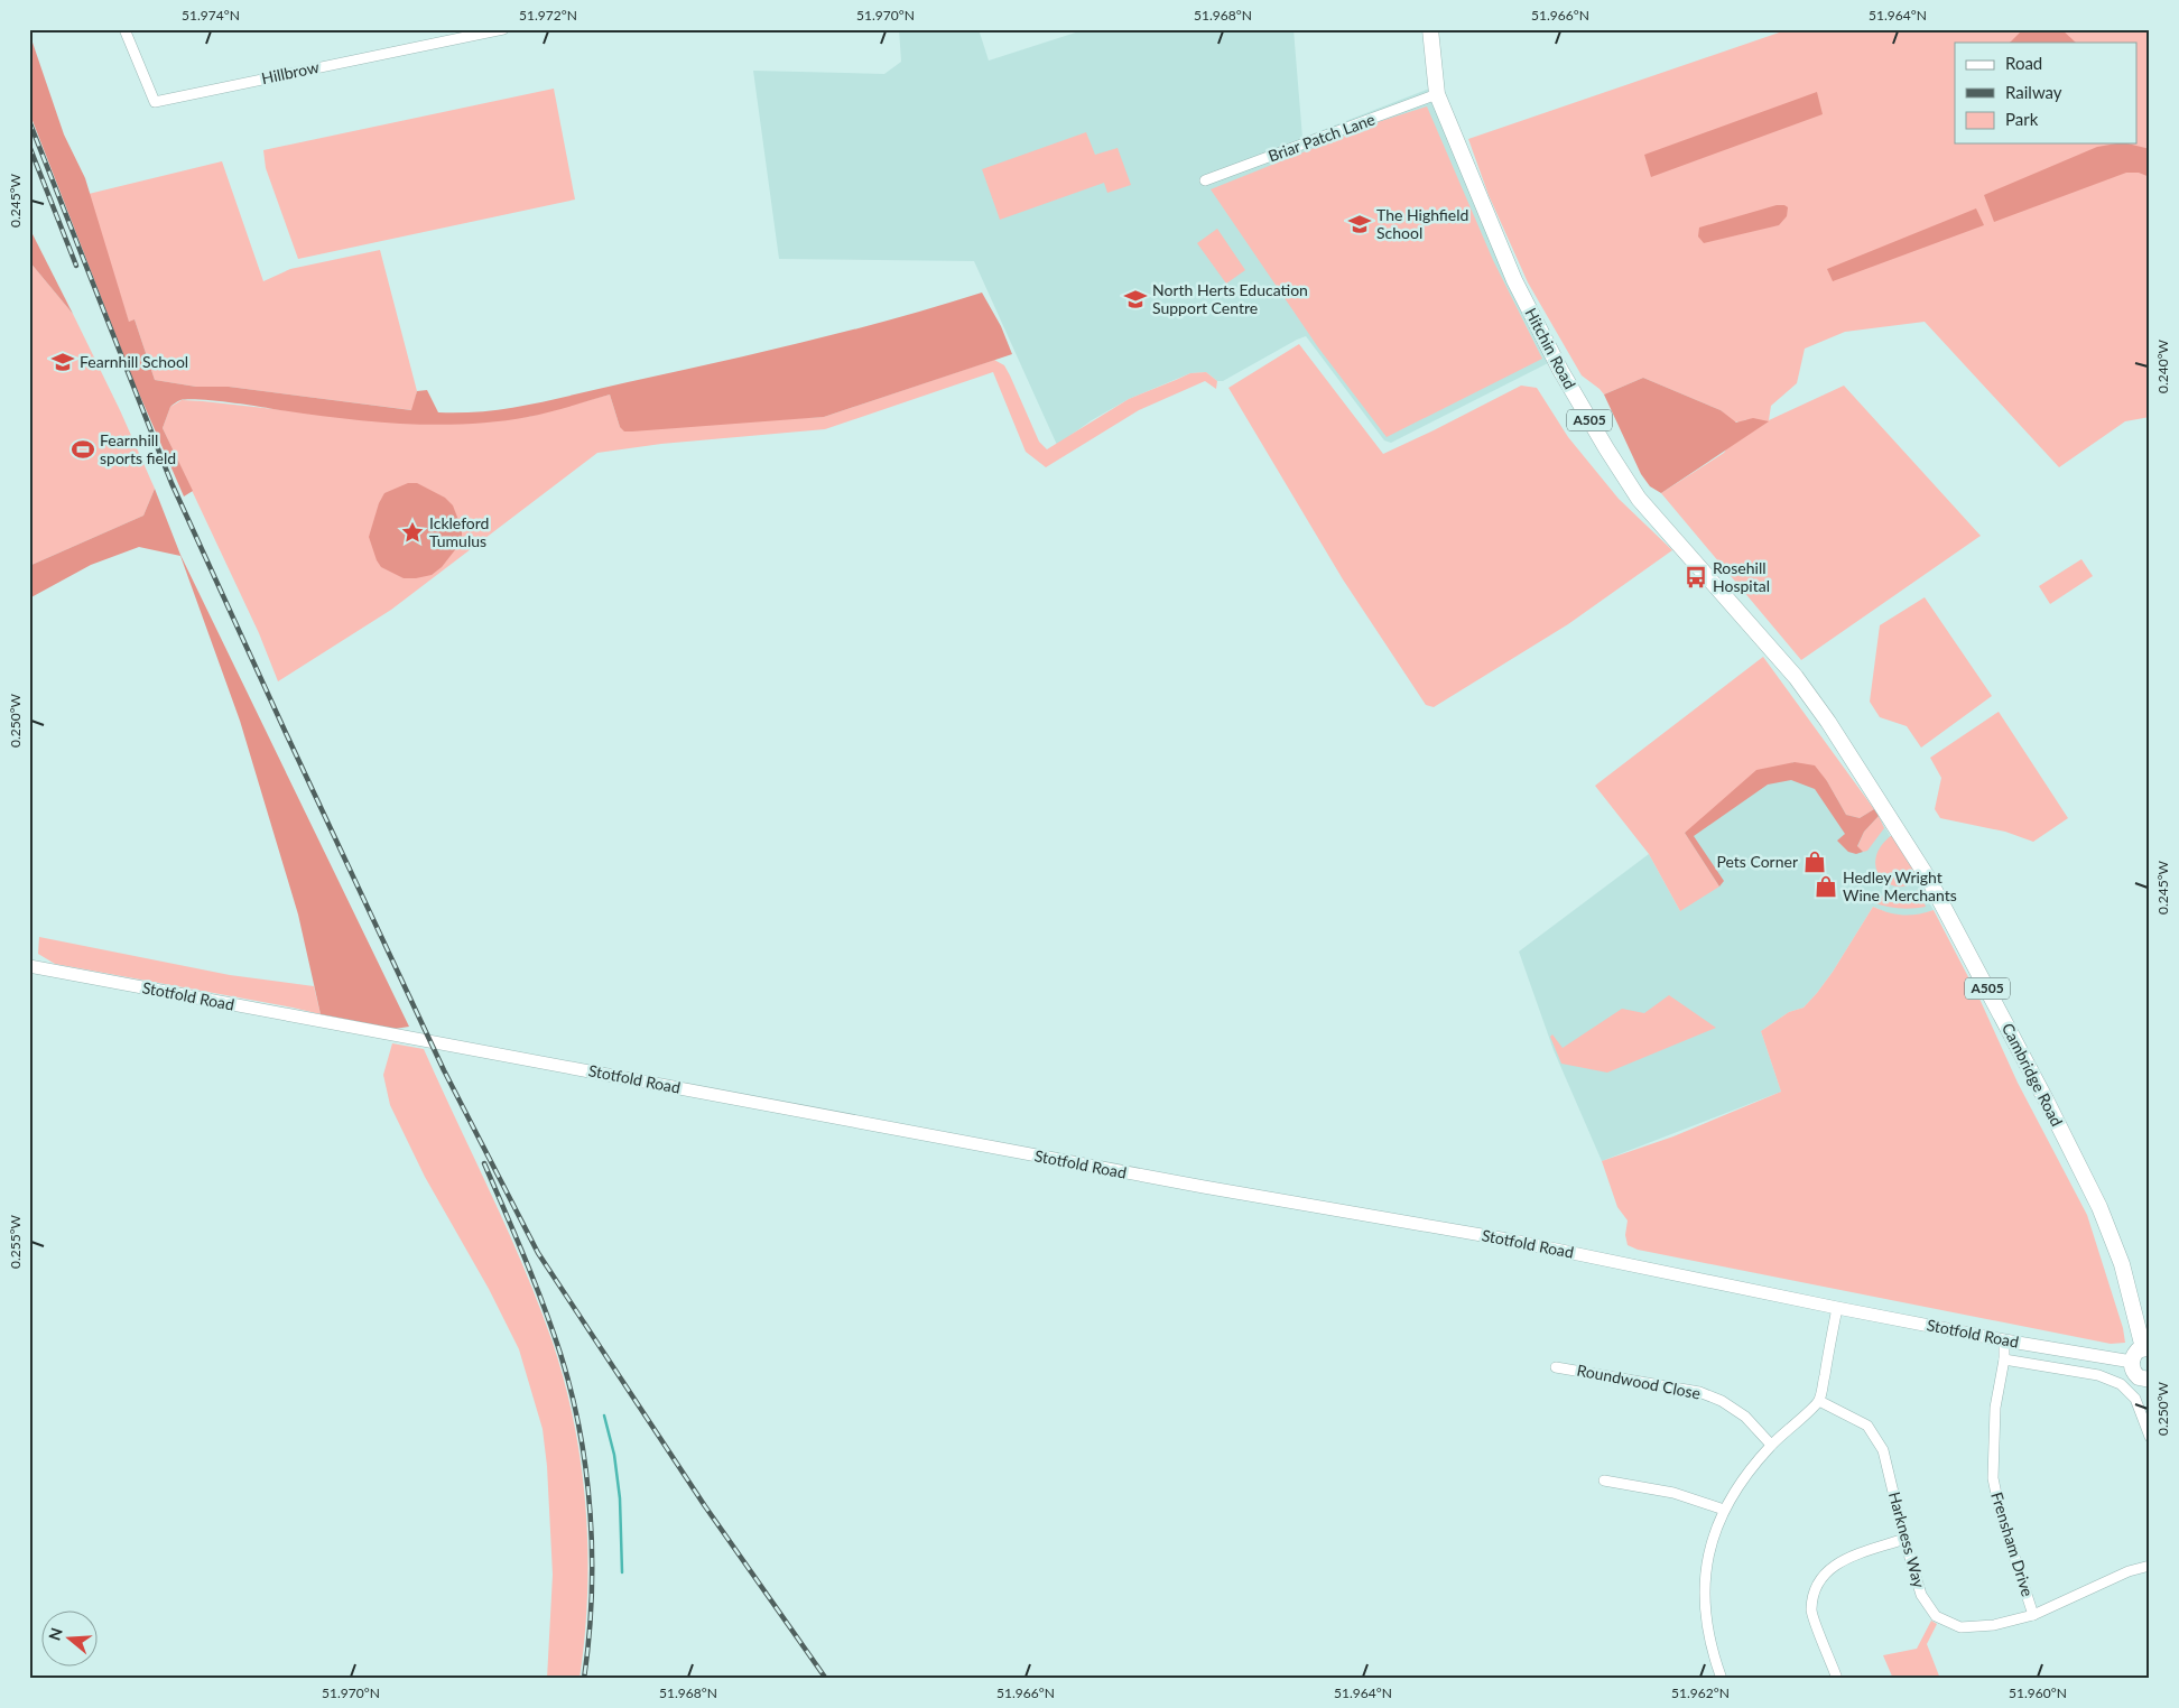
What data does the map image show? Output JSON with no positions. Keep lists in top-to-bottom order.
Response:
{
  "streets": {
    "main road": ["Hitchin Road", "A505", "Cambridge Road"],
    "street": [
      "Hillbrow",
      "Briar Patch Lane",
      "Stotfold Road",
      "Roundwood Close",
      "Harkness Way",
      "Frensham Drive"
    ]
  },
  "crossings": [
    ["Briar Patch Lane", "Hitchin Road"],
    ["Hitchin Road", "Cambridge Road"],
    ["Stotfold Road", "Frensham Drive"],
    ["Harkness Way", "Frensham Drive"]
  ],
  "places": {
    "school or university": ["The Highfield School", "North Herts Education Support Centre", "Fearnhill School"],
    "sports": ["Fearnhill sports field"],
    "place": ["Ickleford Tumulus"],
    "bus stop": ["Rosehill Hospital"],
    "shop": ["Pets Corner", "Hedley Wright Wine Merchants"]
  },
  "legend": ["Road", "Railway", "Park"],
  "north": "left",
  "coordinates": [
    "51.974°N",
    "51.972°N",
    "51.970°N",
    "51.968°N",
    "51.966°N",
    "51.964°N",
    "0.245°W",
    "0.240°W",
    "0.250°W",
    "0.255°W",
    "51.962°N",
    "51.960°N"
  ]
}
